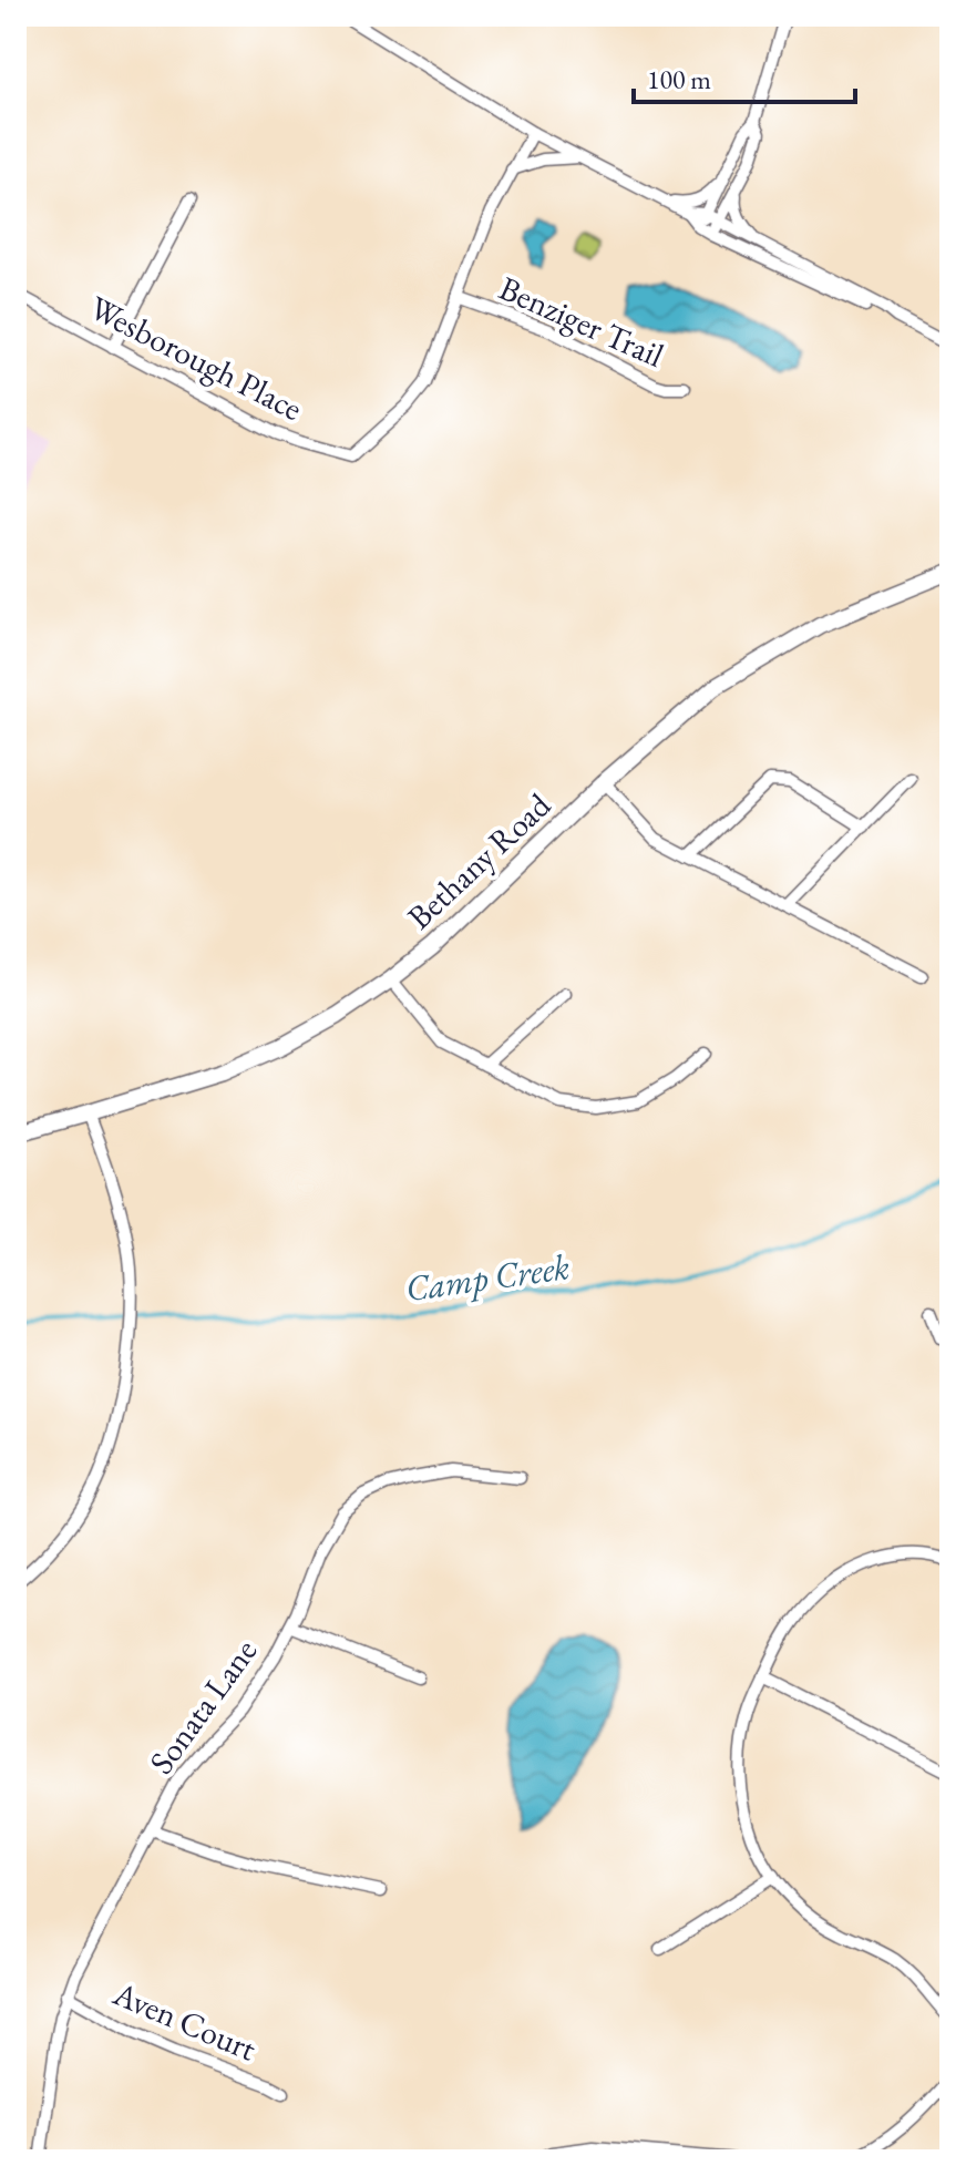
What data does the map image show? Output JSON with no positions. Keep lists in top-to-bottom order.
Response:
{
  "streets": {
    "street": [
      "Benziger Trail",
      "Wesborough Place",
      "Bethany Road",
      "Sonata Lane",
      "Aven Court"
    ]
  },
  "crossings": [
    ["Benziger Trail", "Wesborough Place"],
    ["Sonata Lane", "Aven Court"]
  ],
  "water": ["Camp Creek"],
  "scale_bar": "100 m"
}
